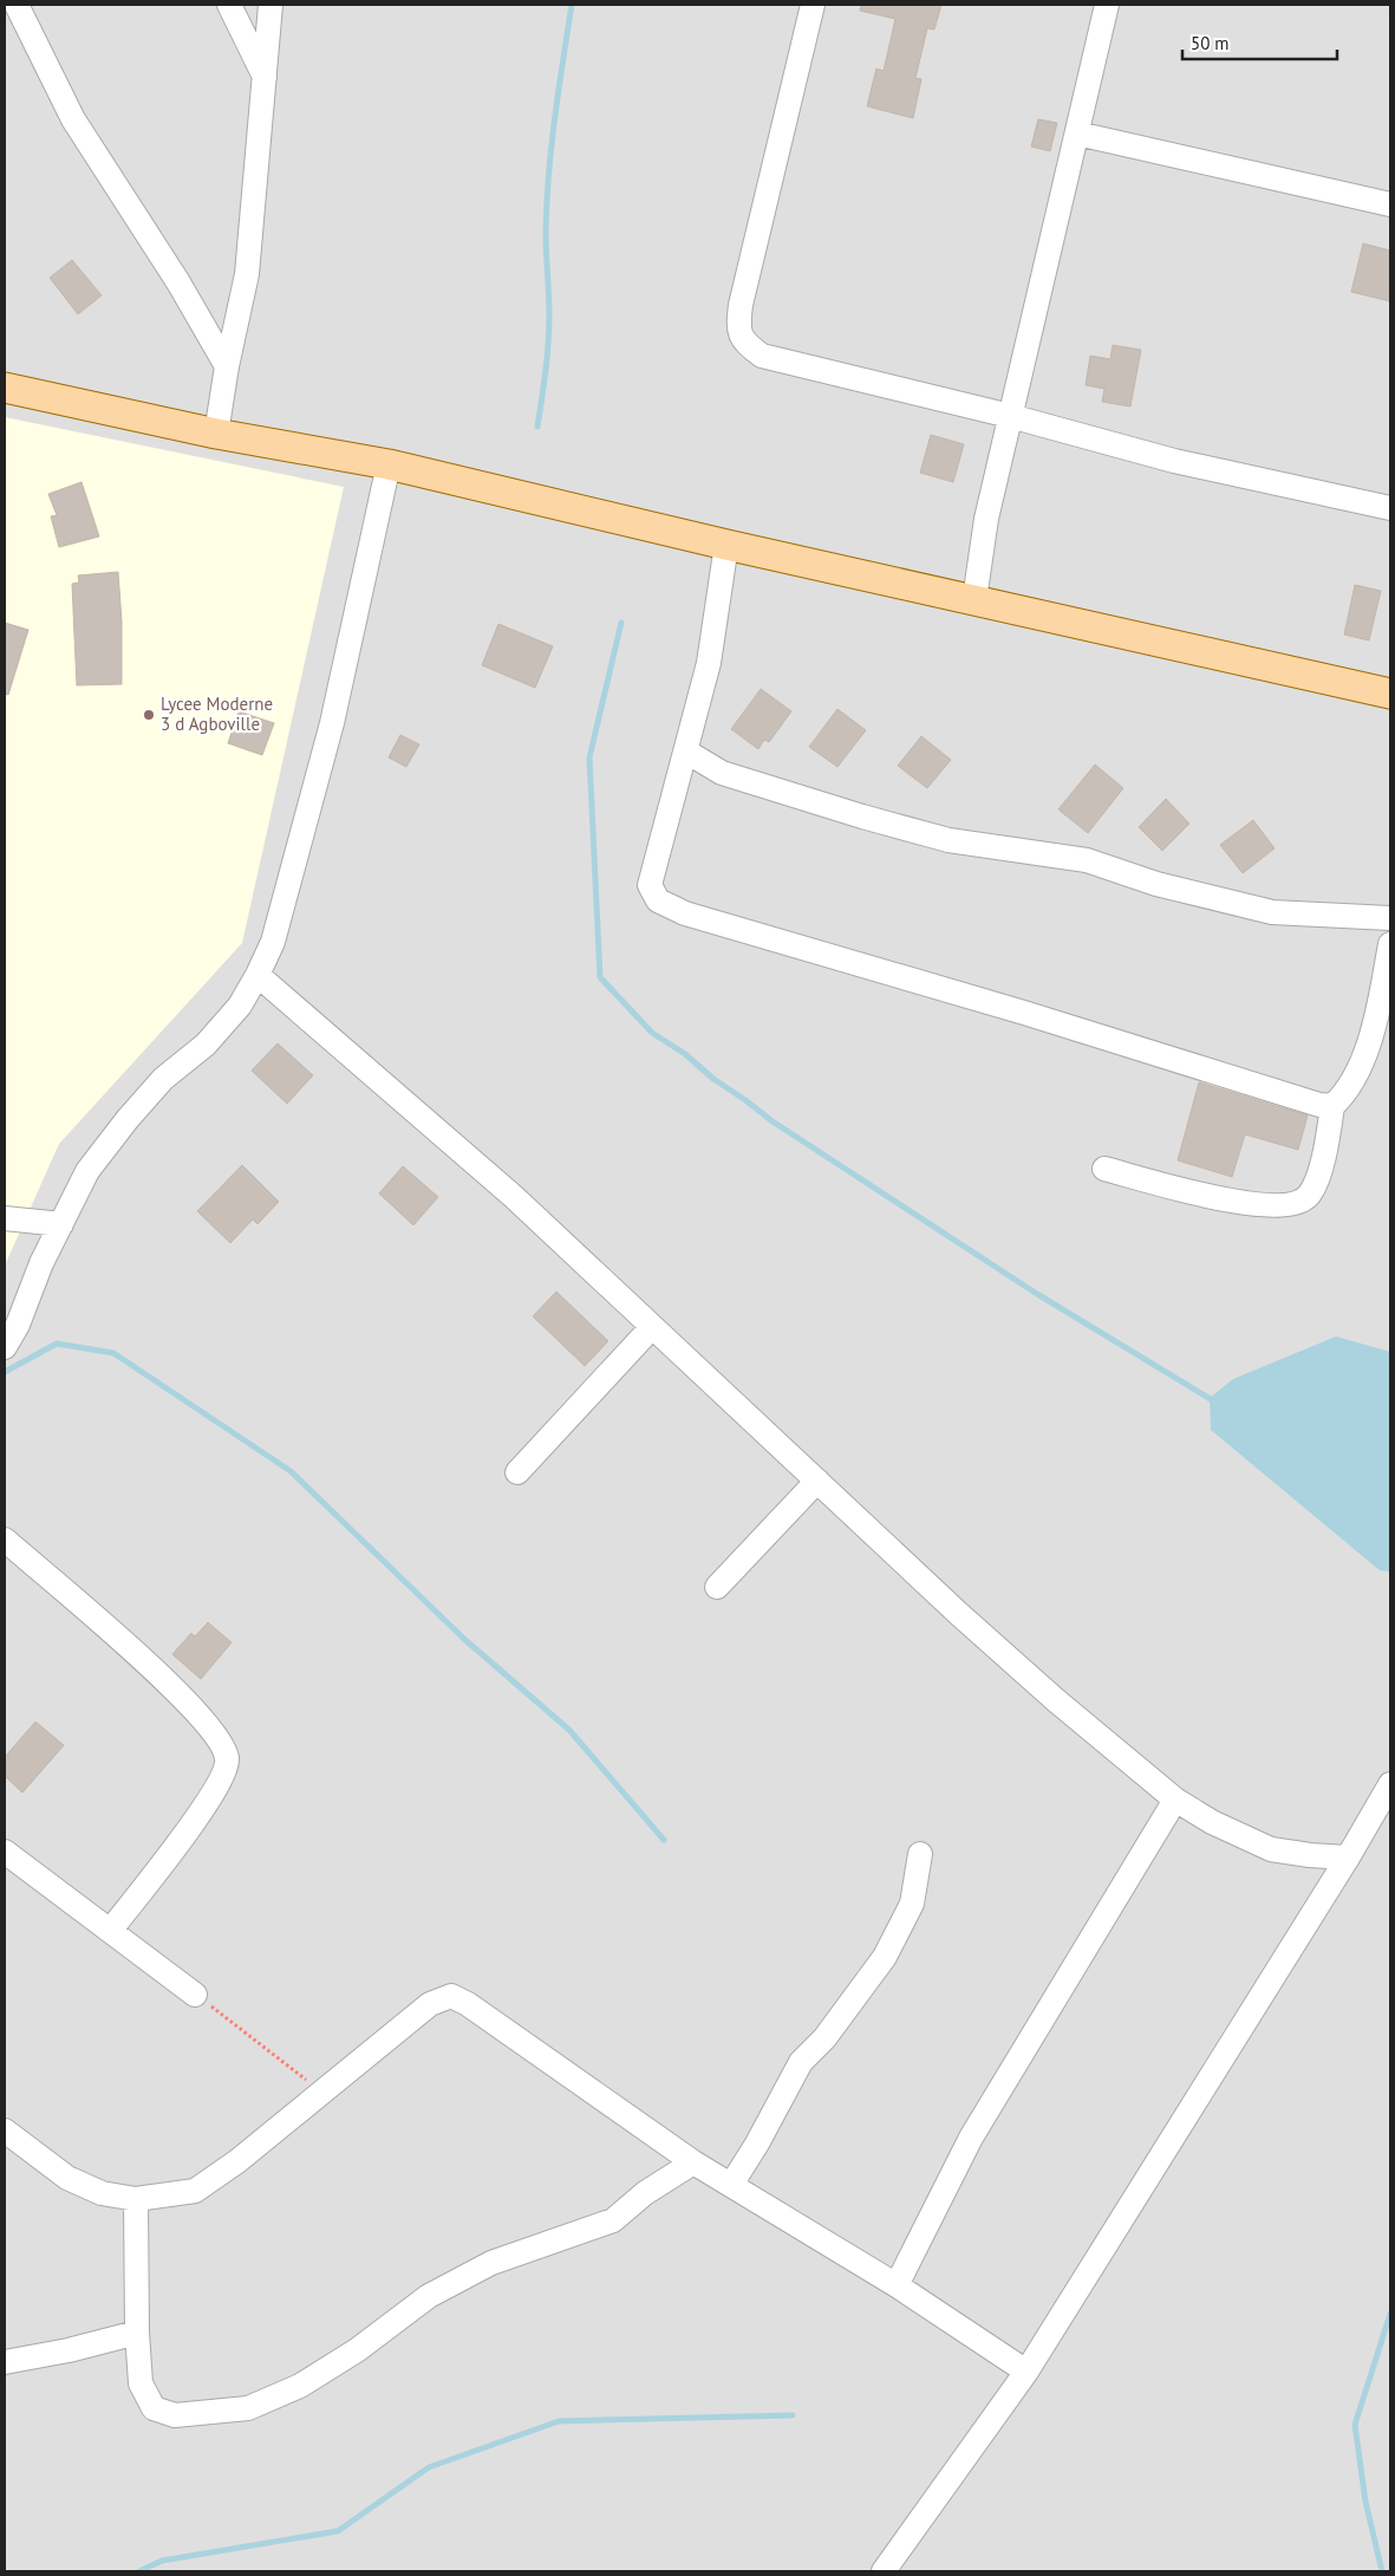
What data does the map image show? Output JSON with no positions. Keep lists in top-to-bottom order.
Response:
{
  "places": ["Lycee Moderne 3 d Agboville"],
  "scale_bar": "50 m"
}
